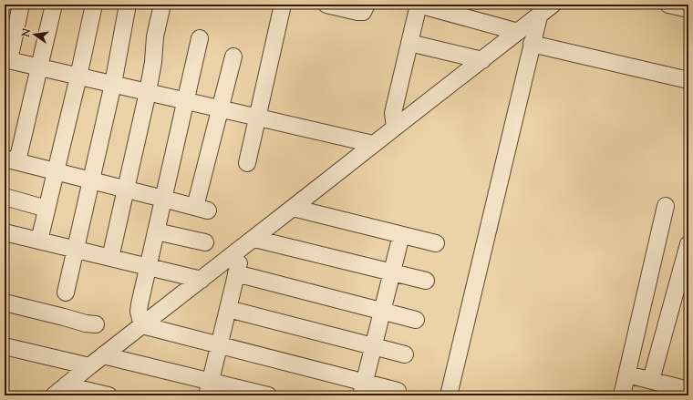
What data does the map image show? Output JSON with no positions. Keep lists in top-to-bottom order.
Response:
{
  "north": "left"
}
